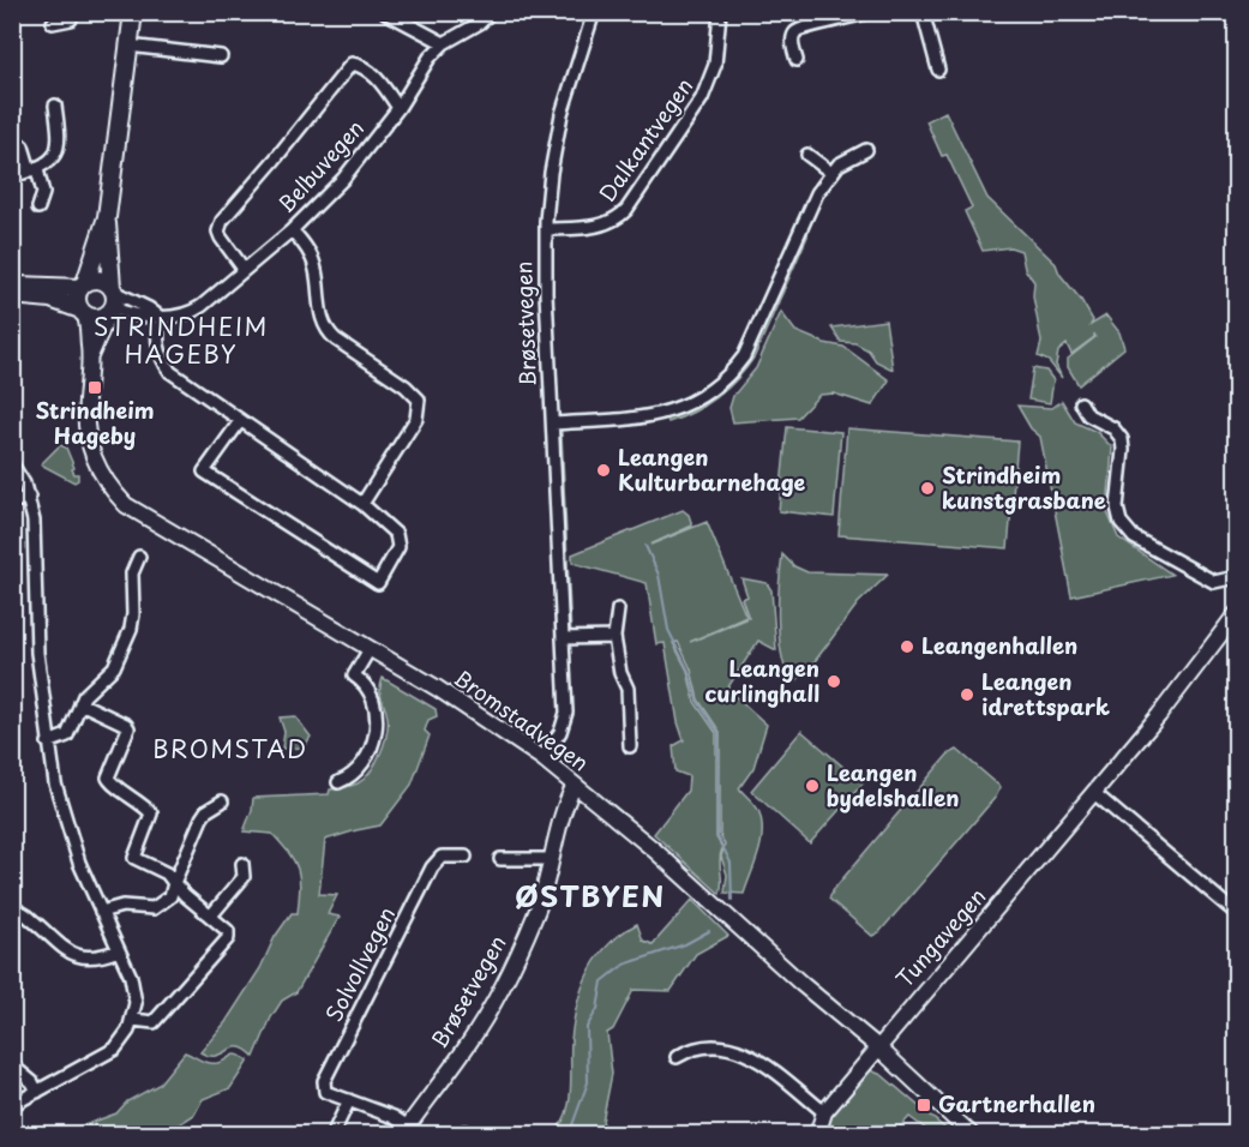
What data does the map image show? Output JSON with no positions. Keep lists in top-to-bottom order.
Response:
{
  "streets": {
    "main road": ["Bromstadvegen"],
    "street": [
      "Dalkantvegen",
      "Belbuvegen",
      "Brøsetvegen",
      "Tungavegen",
      "Solvollvegen"
    ]
  },
  "crossings": [
    ["Dalkantvegen", "Brøsetvegen"],
    ["Belbuvegen", "Bromstadvegen"],
    ["Brøsetvegen", "Bromstadvegen"],
    ["Brøsetvegen", "Solvollvegen"],
    ["Bromstadvegen", "Tungavegen"]
  ],
  "districts": ["STRINDHEIM HAGEBY", "BROMSTAD", "ØSTBYEN"],
  "places": {
    "transit": ["Strindheim Hageby", "Gartnerhallen"],
    "other": [
      "Leangen Kulturbarnehage",
      "Strindheim kunstgrasbane",
      "Leangenhallen",
      "Leangen curlinghall",
      "Leangen idrettspark",
      "Leangen bydelshallen"
    ]
  }
}
